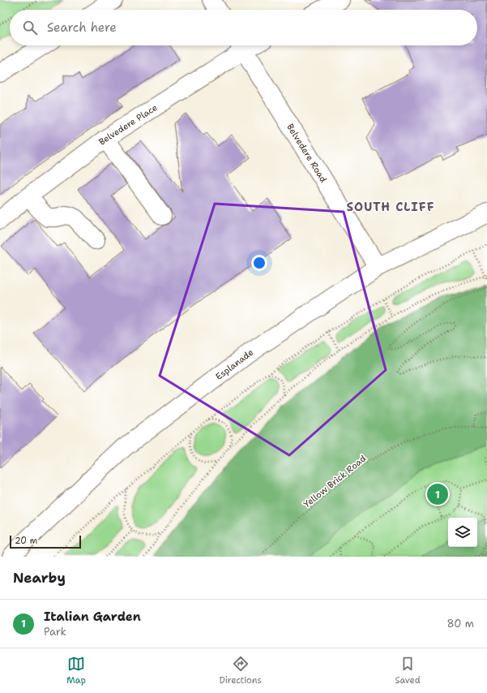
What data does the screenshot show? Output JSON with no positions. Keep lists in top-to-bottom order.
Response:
{
  "streets": {
    "street": ["Belvedere Place", "Belvedere Road", "Esplanade"],
    "path": ["Yellow Brick Road"]
  },
  "crossings": [
    ["Belvedere Road", "Esplanade"]
  ],
  "districts": ["SOUTH CLIFF"],
  "scale_bar": "20 m",
  "page": {
    "search": "Search here",
    "pins": "1",
    "scale": "20 m",
    "heading": "Nearby",
    "list": [
      {
        "mark": "1",
        "name": "Italian Garden",
        "note": "Park",
        "value": "80 m"
      }
    ],
    "nav": ["Map", "Directions", "Saved"]
  }
}
